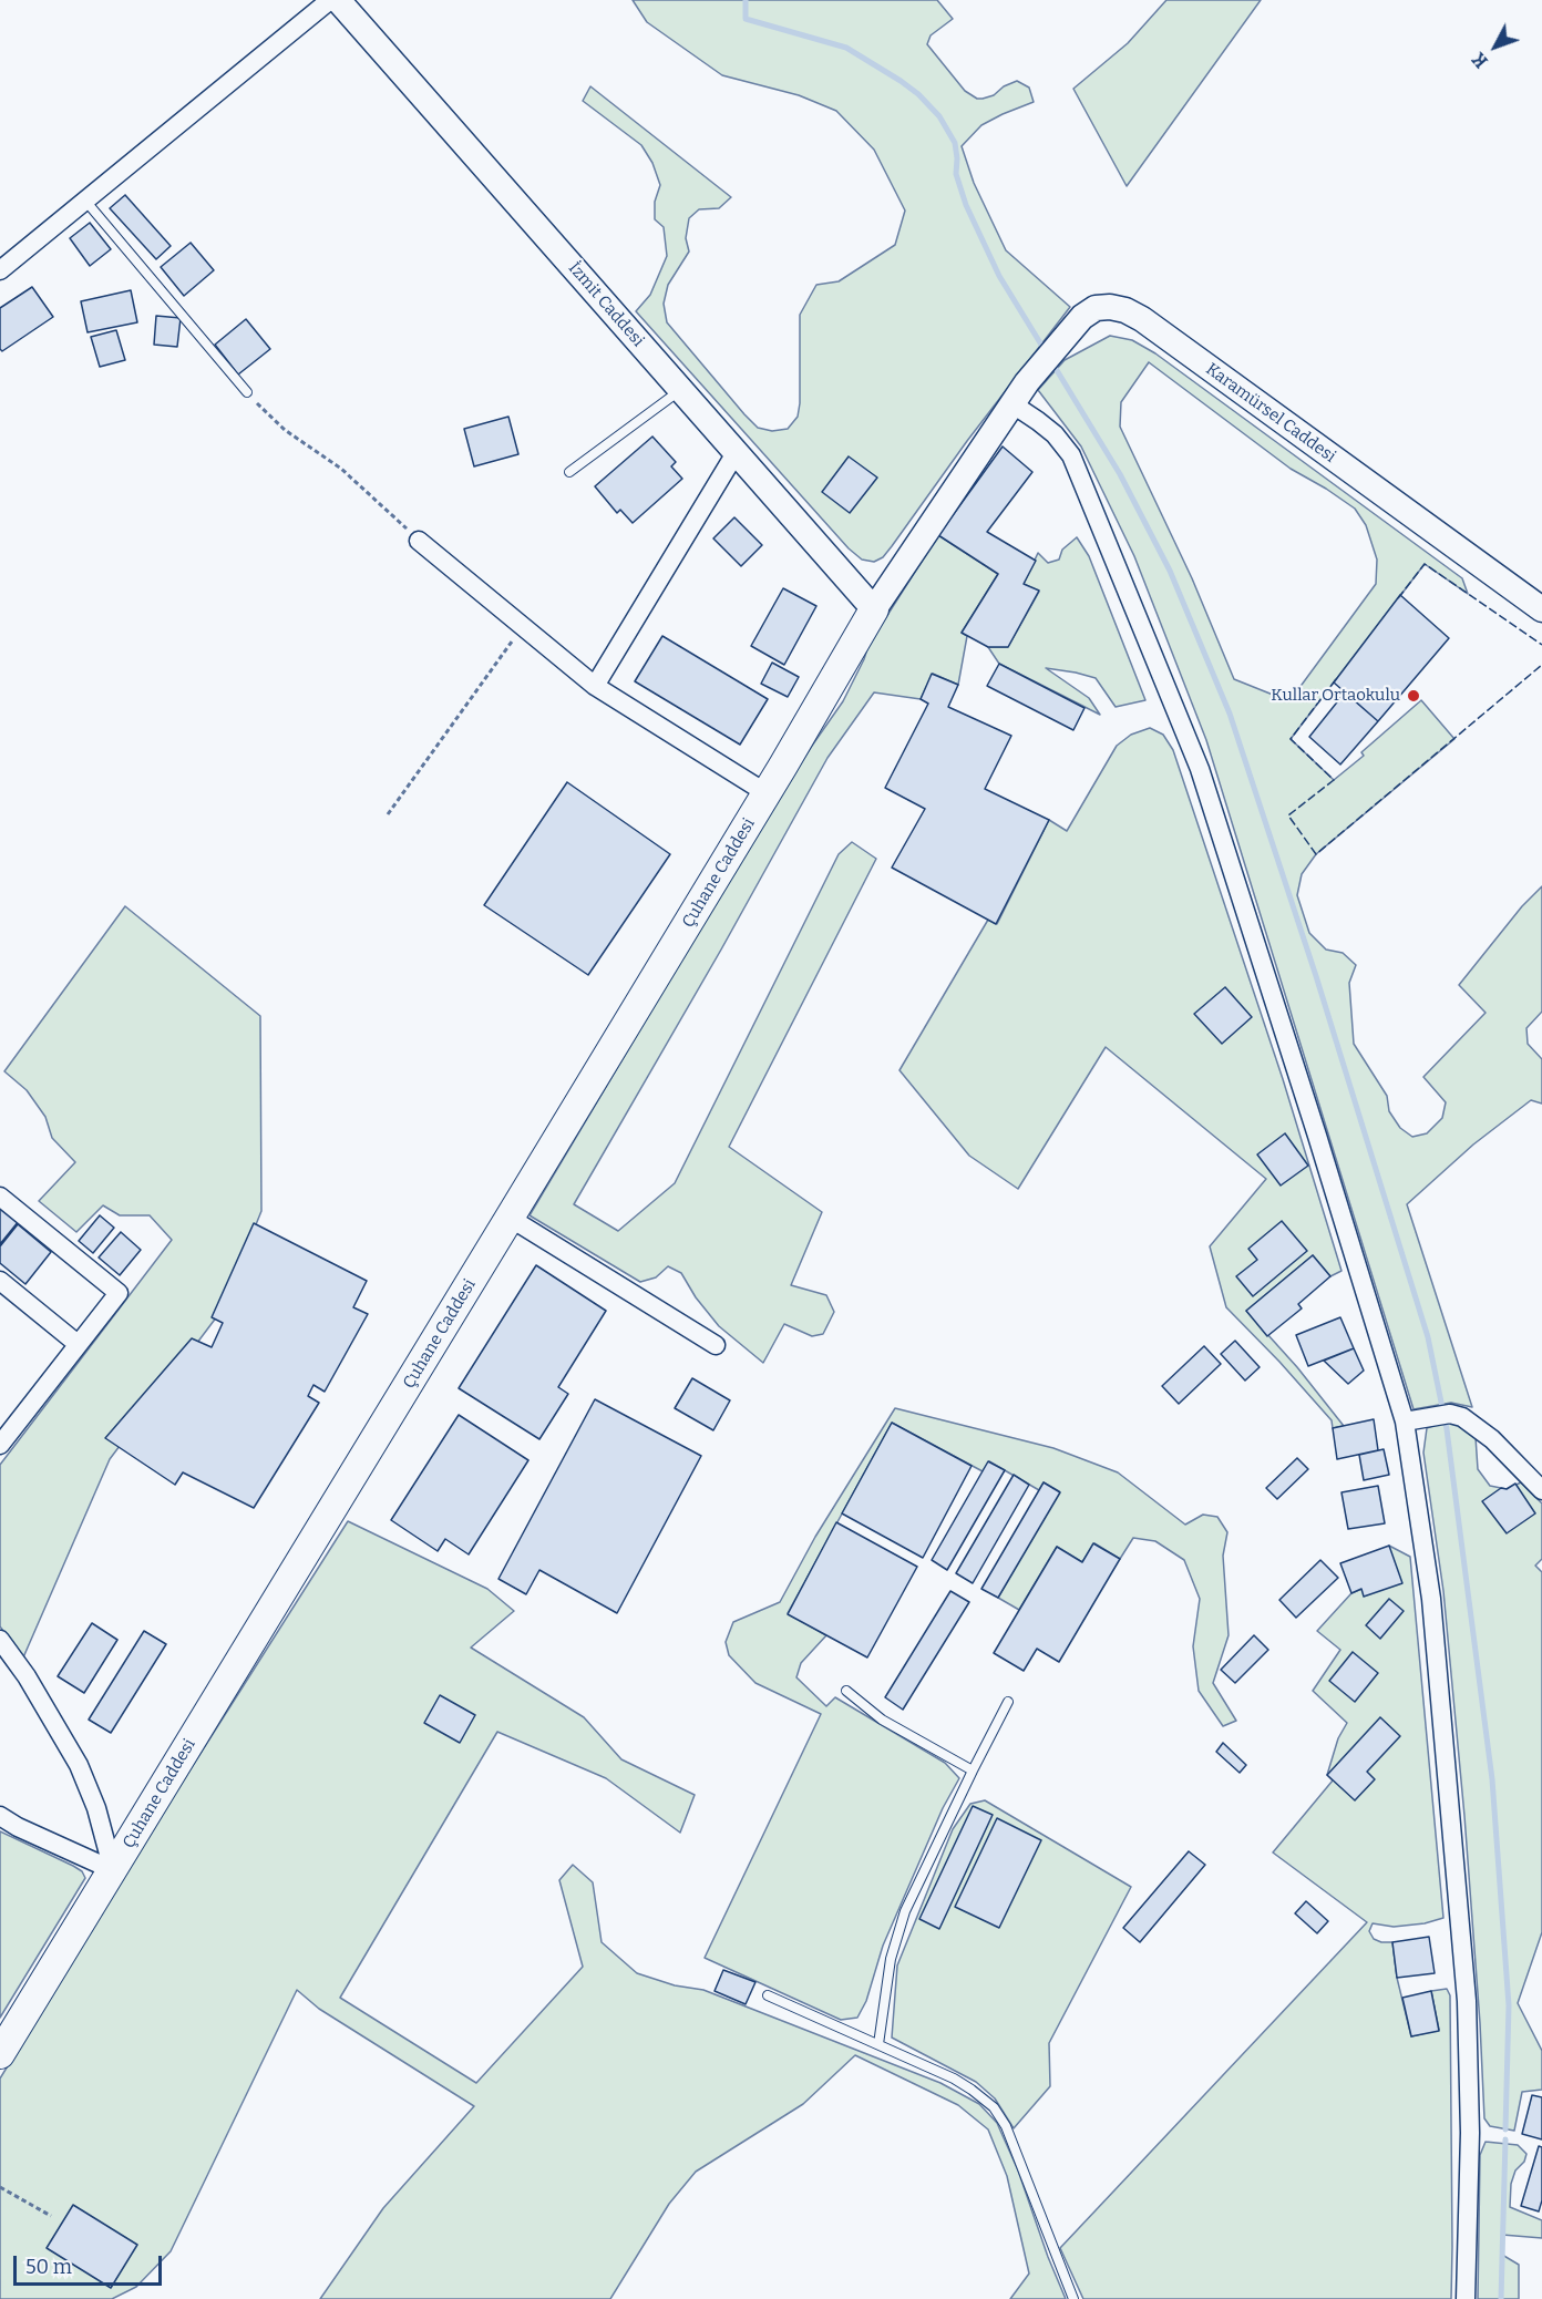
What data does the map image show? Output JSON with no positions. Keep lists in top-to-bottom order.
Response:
{
  "streets": {
    "main road": ["İzmit Caddesi", "Karamürsel Caddesi", "Çuhane Caddesi"]
  },
  "crossings": [
    ["İzmit Caddesi", "Karamürsel Caddesi"],
    ["İzmit Caddesi", "Çuhane Caddesi"],
    ["Karamürsel Caddesi", "Çuhane Caddesi"]
  ],
  "places": ["Kullar Ortaokulu"],
  "scale_bar": "50 m",
  "north": "bottom left"
}
